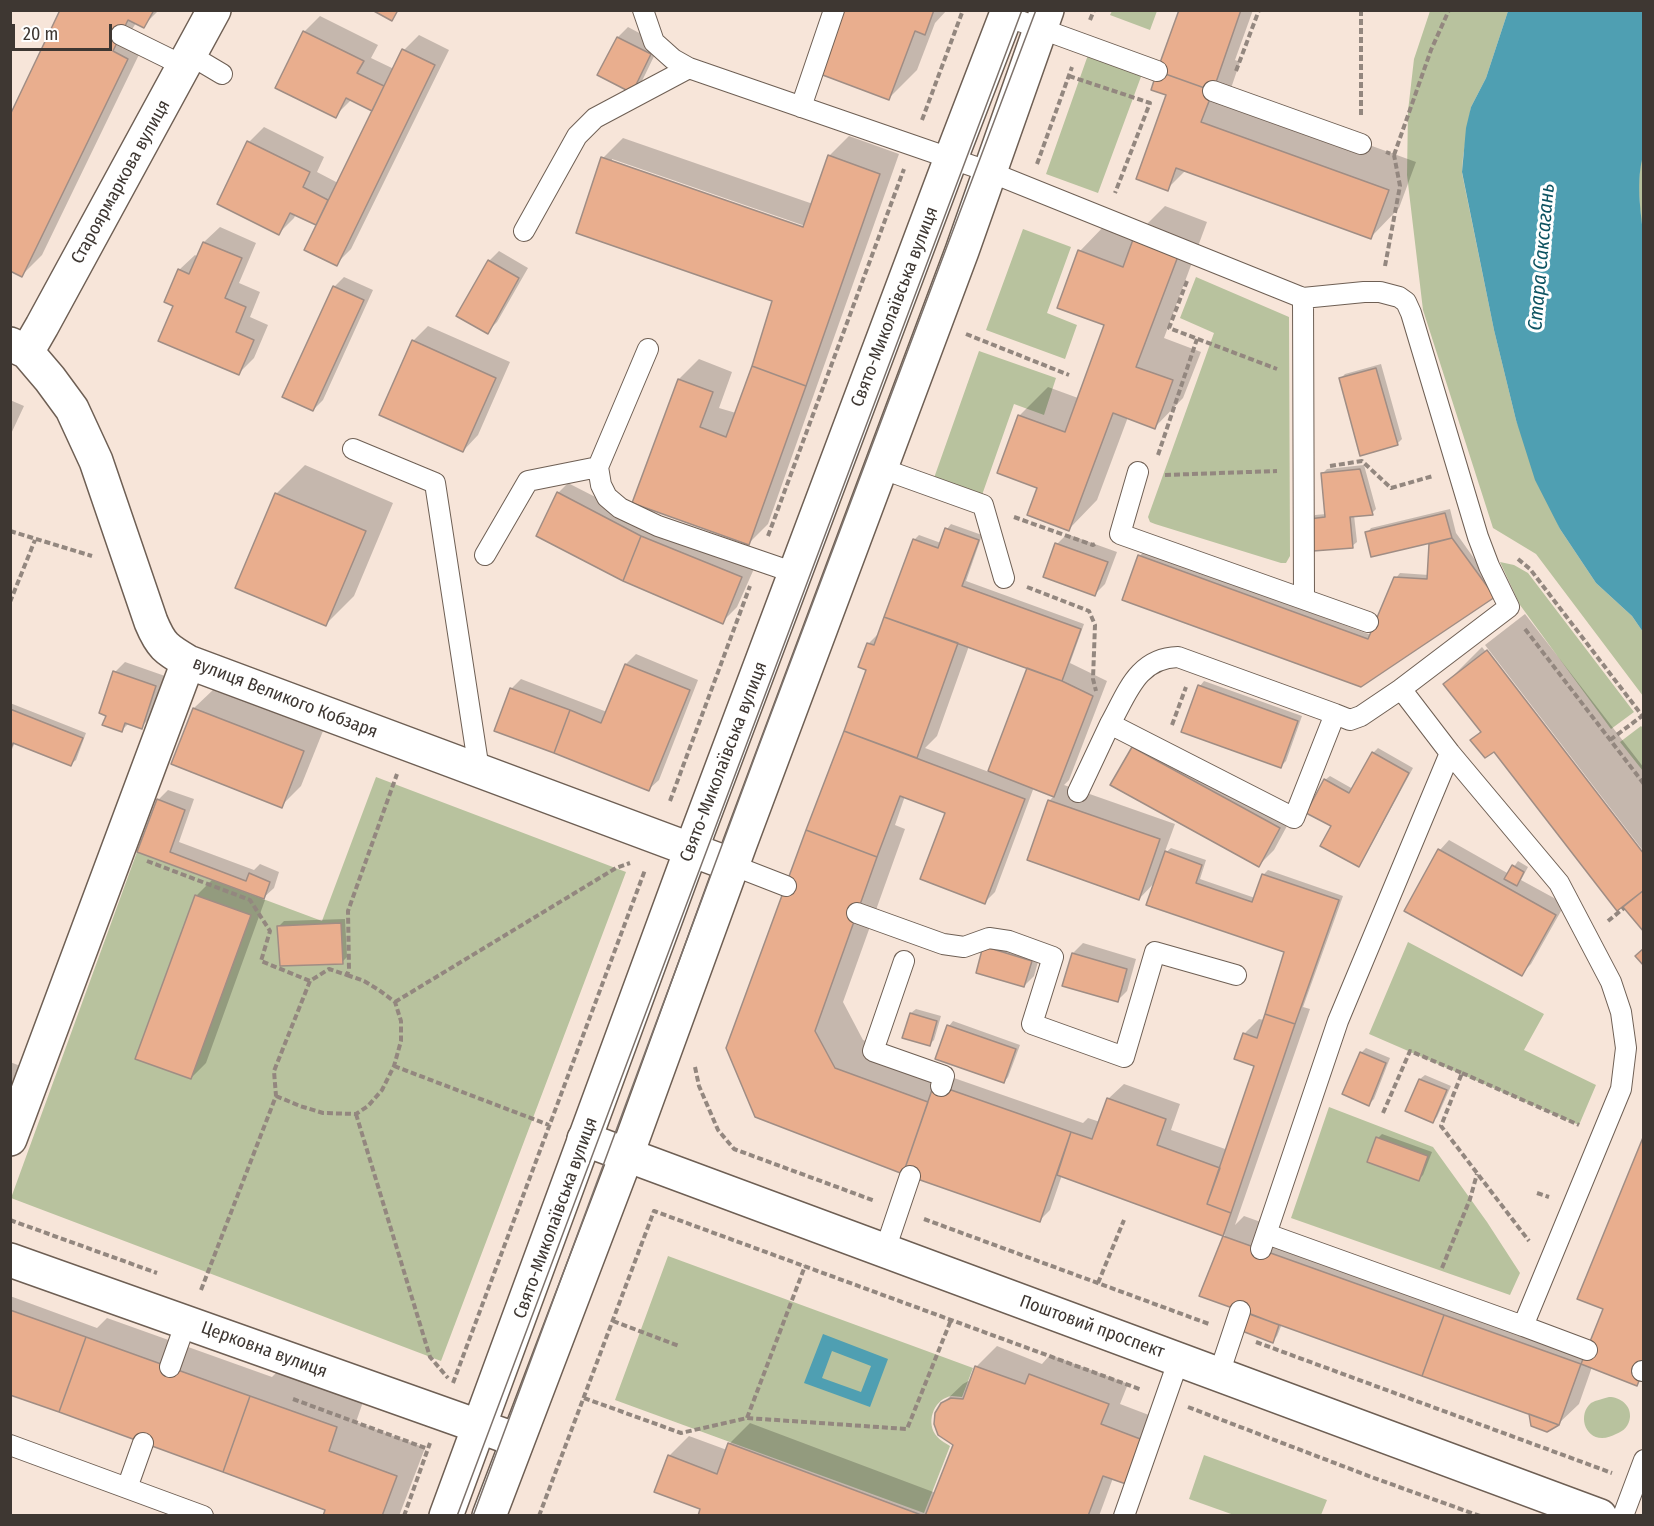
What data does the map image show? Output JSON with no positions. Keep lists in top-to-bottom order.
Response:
{
  "streets": {
    "street": [
      "Староярмаркова вулиця",
      "Свято-Миколаївська вулиця",
      "вулиця Великого Кобзаря",
      "Поштовий проспект",
      "Церковна вулиця"
    ]
  },
  "crossings": [
    ["Староярмаркова вулиця", "вулиця Великого Кобзаря"],
    ["Свято-Миколаївська вулиця", "вулиця Великого Кобзаря"],
    ["Свято-Миколаївська вулиця", "Поштовий проспект"],
    ["Свято-Миколаївська вулиця", "Церковна вулиця"]
  ],
  "water": ["Стара Саксагань"],
  "scale_bar": "20 m"
}
